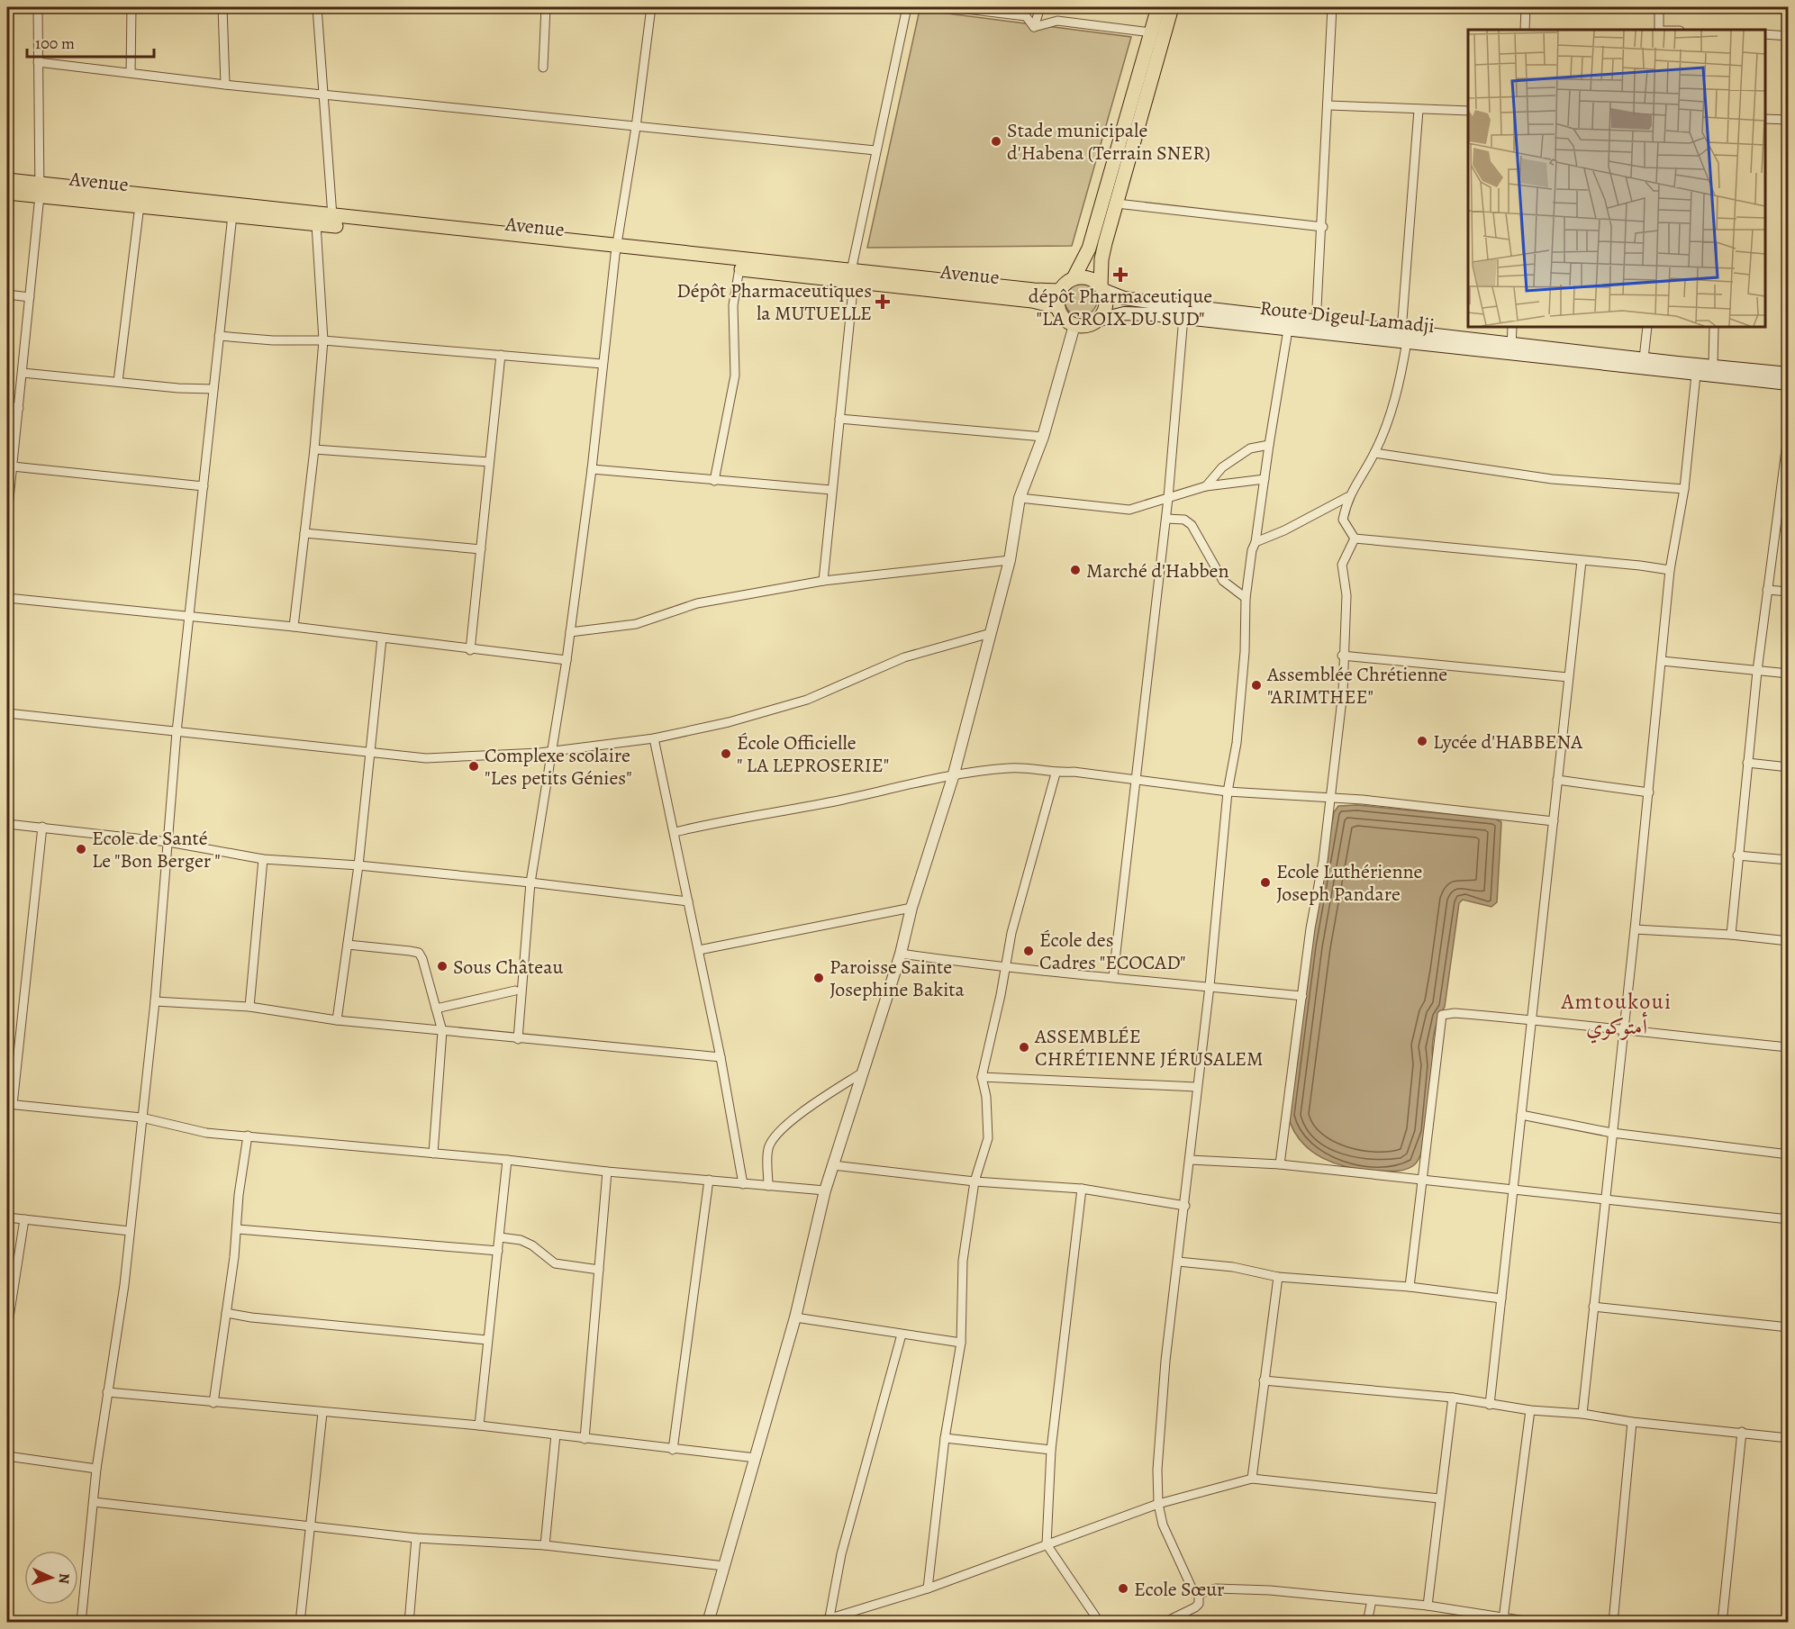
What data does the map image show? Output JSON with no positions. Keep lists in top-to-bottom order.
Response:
{
  "streets": {
    "highway": ["Avenue"],
    "main road": ["Route Digeul Lamadji"]
  },
  "crossings": [
    ["Avenue", "Route Digeul Lamadji"]
  ],
  "districts": ["Amtoukoui أمتوكوي"],
  "places": {
    "other": [
      "Stade municipale d'Habena (Terrain SNER)",
      "Marché d'Habben",
      "Assemblée Chrétienne \"ARIMTHEE\"",
      "Lycée d'HABBENA",
      "École Officielle \" LA LEPROSERIE\"",
      "Complexe scolaire \"Les petits Génies\"",
      "Ecole de Santé Le \"Bon Berger \"",
      "Ecole Luthérienne Joseph Pandare",
      "École des Cadres \"ECOCAD\"",
      "Sous Château",
      "Paroisse Sainte Josephine Bakita",
      "ASSEMBLÉE CHRÉTIENNE JÉRUSALEM",
      "Ecole Sœur"
    ],
    "health": ["dépôt Pharmaceutique \"LA CROIX DU SUD\"", "Dépôt Pharmaceutiques la MUTUELLE"]
  },
  "scale_bar": "100 m",
  "north": "right"
}
